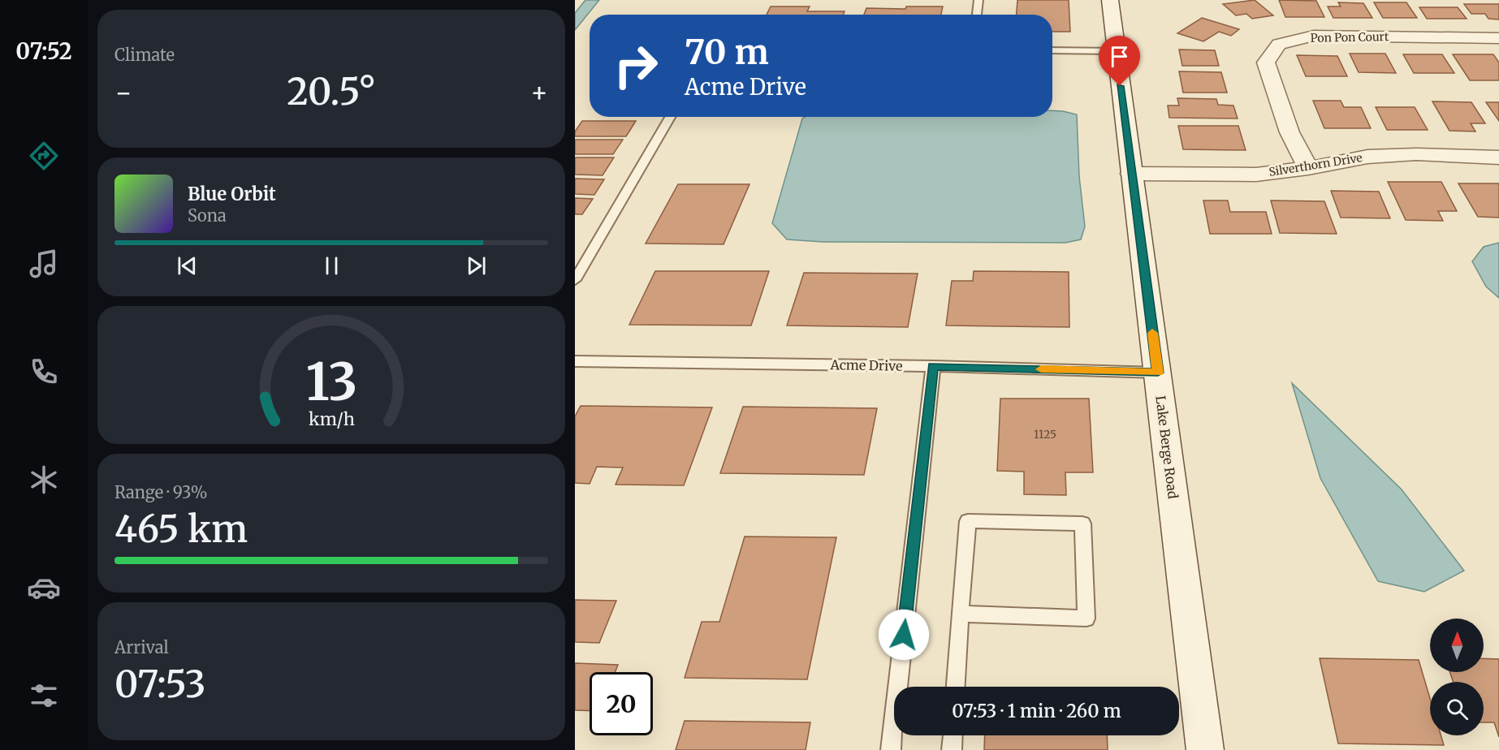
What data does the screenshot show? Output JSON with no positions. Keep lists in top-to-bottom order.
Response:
{
  "streets": {
    "street": ["Pon Pon Court", "Silverthorn Drive", "Lake Berge Road"],
    "lane": ["Acme Drive"]
  },
  "crossings": [
    ["Pon Pon Court", "Silverthorn Drive"],
    ["Silverthorn Drive", "Lake Berge Road"],
    ["Acme Drive", "Lake Berge Road"]
  ],
  "house_numbers": ["1125"],
  "north": "top",
  "page": {
    "tabs": "07:52",
    "tile": [
      "Climate",
      ["Range · 93%", "465 km"],
      ["Arrival", "07:53"]
    ],
    "turn": ["70 m", "Acme Drive"],
    "heat": ["−", "20.5°", "+"],
    "song": ["Blue Orbit", "Sona"],
    "limit": "20",
    "trip": "07:53 · 1 min · 260 m",
    "gauge": ["13", "km/h"]
  }
}
